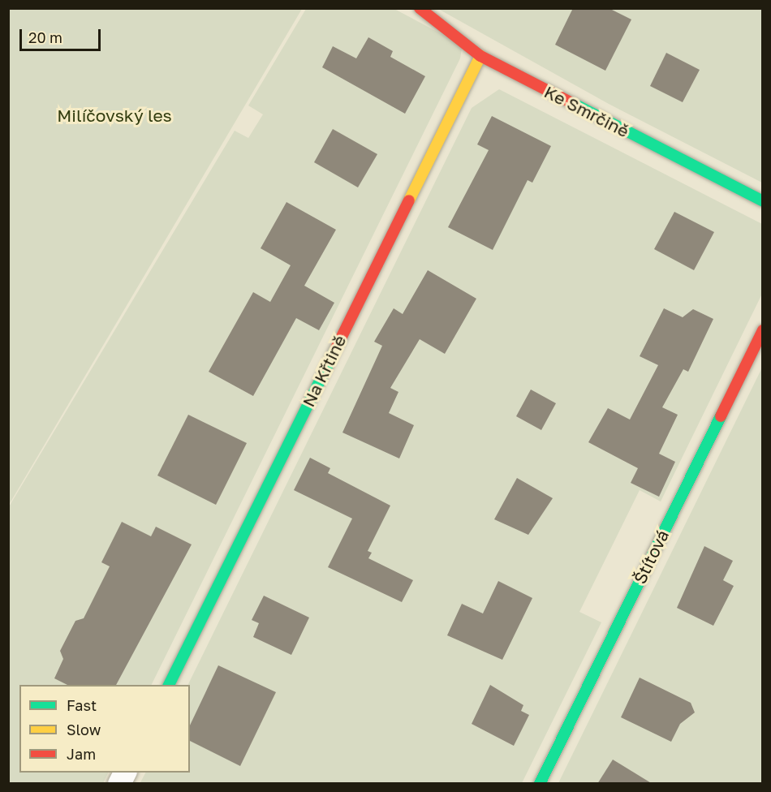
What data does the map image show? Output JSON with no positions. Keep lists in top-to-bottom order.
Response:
{
  "streets": {
    "street": ["Ke Smrčině", "Na Křtině", "Štítová"]
  },
  "crossings": [
    ["Ke Smrčině", "Na Křtině"]
  ],
  "parks": ["Milíčovský les"],
  "legend": ["Fast", "Slow", "Jam"],
  "scale_bar": "20 m"
}
